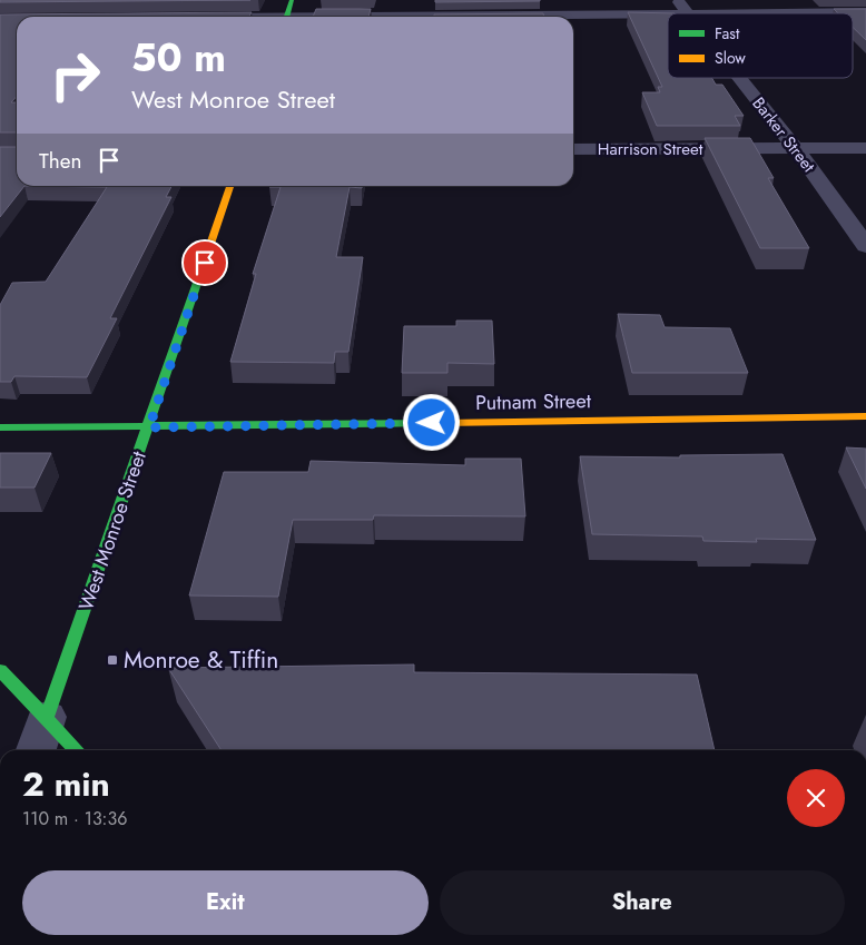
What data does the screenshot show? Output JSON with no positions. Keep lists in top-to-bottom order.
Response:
{
  "streets": {
    "main road": ["Putnam Street", "West Monroe Street"],
    "street": ["Barker Street", "Harrison Street"]
  },
  "crossings": [
    ["Barker Street", "Harrison Street"],
    ["Putnam Street", "West Monroe Street"]
  ],
  "places": {
    "transit": ["Monroe & Tiffin"]
  },
  "legend": ["Fast", "Slow"],
  "page": {
    "turn": ["50 m", "West Monroe Street"],
    "then": "Then",
    "heading": ["2 min", "110 m · 13:36"],
    "buttons": ["Exit", "Share"]
  }
}
